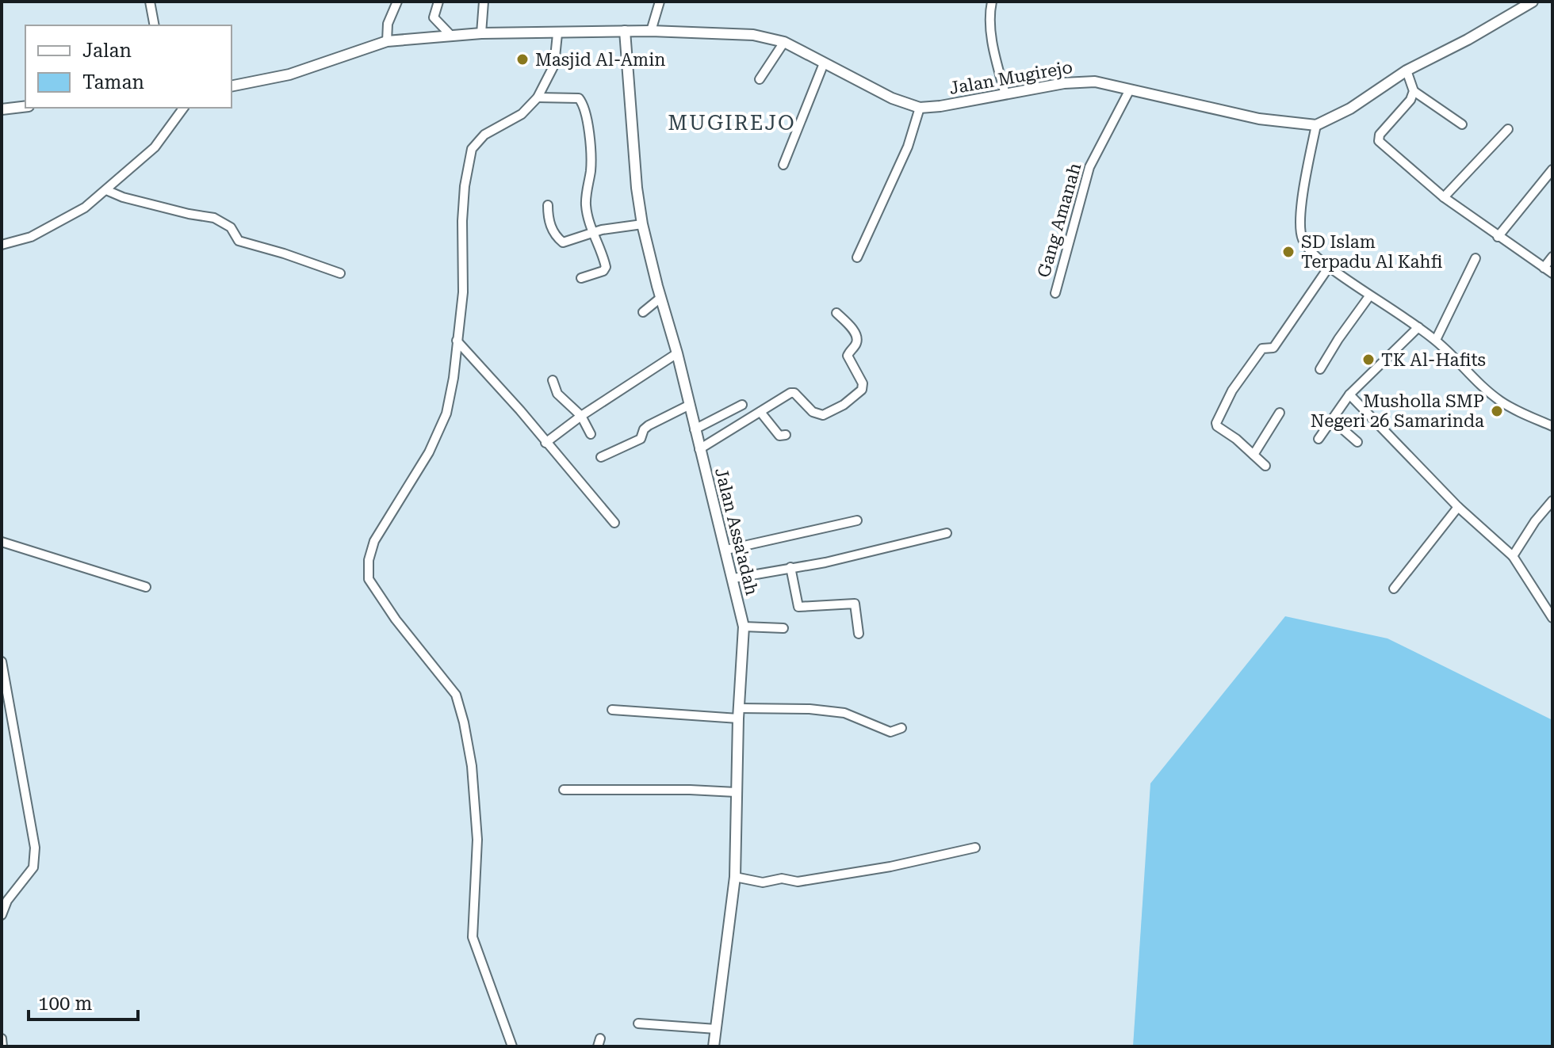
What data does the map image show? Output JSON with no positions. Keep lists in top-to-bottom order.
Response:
{
  "streets": {
    "street": ["Jalan Mugirejo", "Gang Amanah", "Jalan Assa'adah"]
  },
  "crossings": [
    ["Jalan Mugirejo", "Gang Amanah"],
    ["Jalan Mugirejo", "Jalan Assa'adah"]
  ],
  "districts": ["MUGIREJO"],
  "places": [
    "Masjid Al-Amin",
    "SD Islam Terpadu Al Kahfi",
    "TK Al-Hafits",
    "Musholla SMP Negeri 26 Samarinda"
  ],
  "legend": ["Jalan", "Taman"],
  "scale_bar": "100 m"
}
